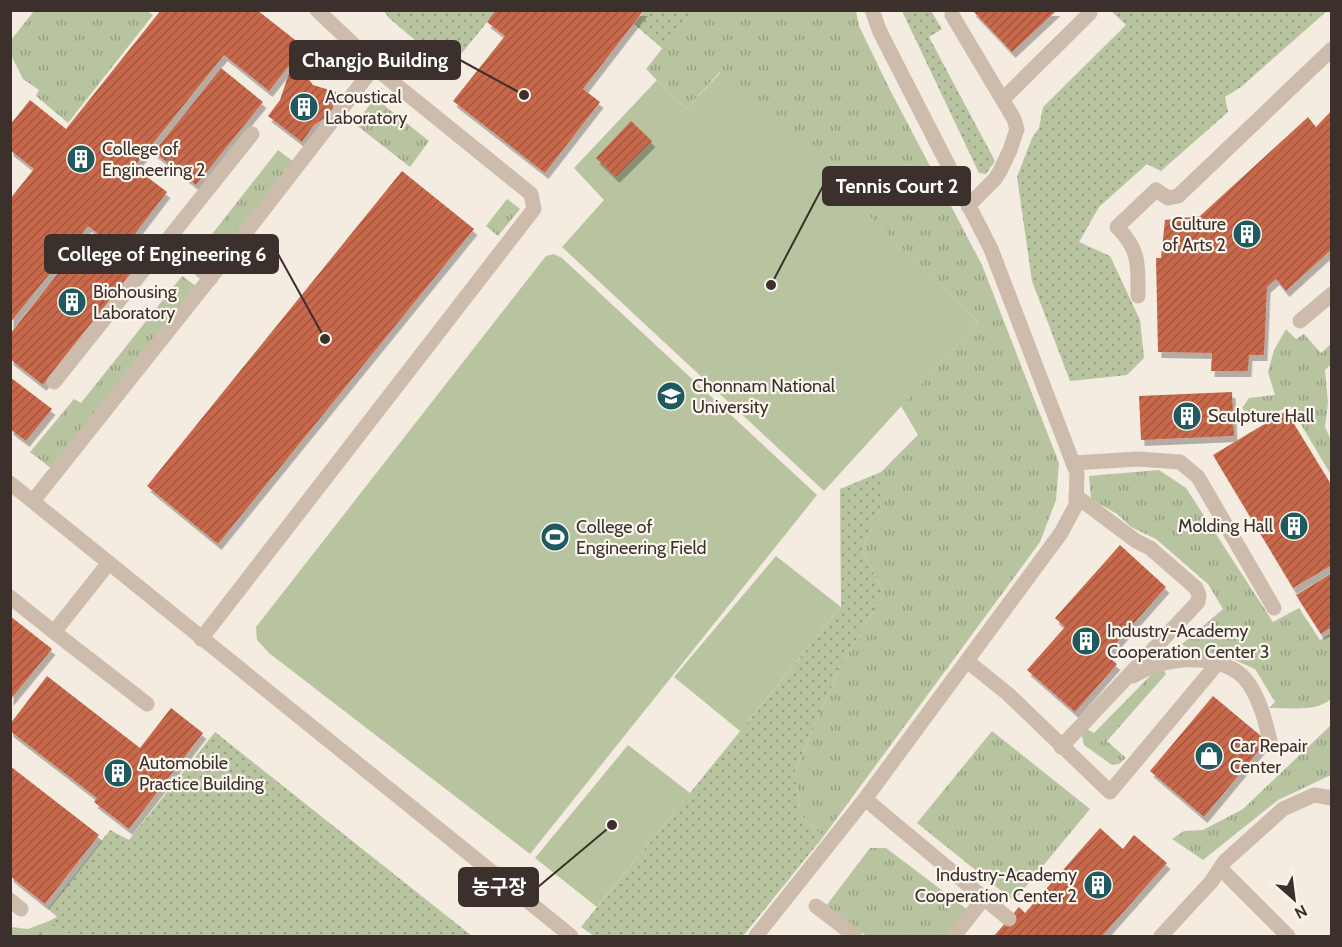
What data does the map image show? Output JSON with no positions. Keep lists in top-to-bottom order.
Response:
{
  "places": {
    "other": [
      "Changjo Building",
      "Tennis Court 2",
      "College of Engineering 6",
      "농구장"
    ],
    "building": [
      "Acoustical Laboratory",
      "College of Engineering 2",
      "Culture of Arts 2",
      "Biohousing Laboratory",
      "Sculpture Hall",
      "Molding Hall",
      "Industry-Academy Cooperation Center 3",
      "Automobile Practice Building",
      "Industry-Academy Cooperation Center 2"
    ],
    "school or university": ["Chonnam National University"],
    "sports": ["College of Engineering Field"],
    "shop": ["Car Repair Center"]
  },
  "north": "bottom right"
}
